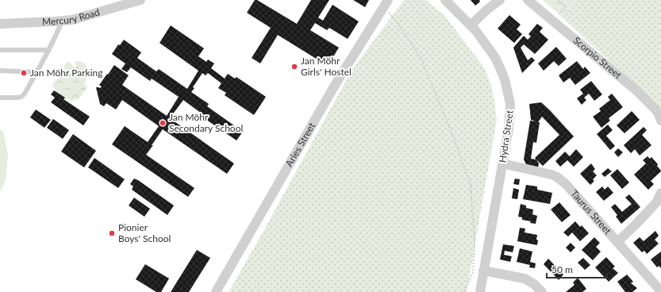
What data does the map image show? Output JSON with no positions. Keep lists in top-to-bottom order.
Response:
{
  "streets": {
    "street": [
      "Mercury Road",
      "Scorpio Street",
      "Hydra Street",
      "Aries Street",
      "Taurus Street"
    ]
  },
  "crossings": [
    ["Hydra Street", "Taurus Street"]
  ],
  "places": [
    "Jan Möhr Girls' Hostel",
    "Jan Möhr Parking",
    "Jan Möhr Secondary School",
    "Pionier Boys' School"
  ],
  "scale_bar": "50 m"
}
